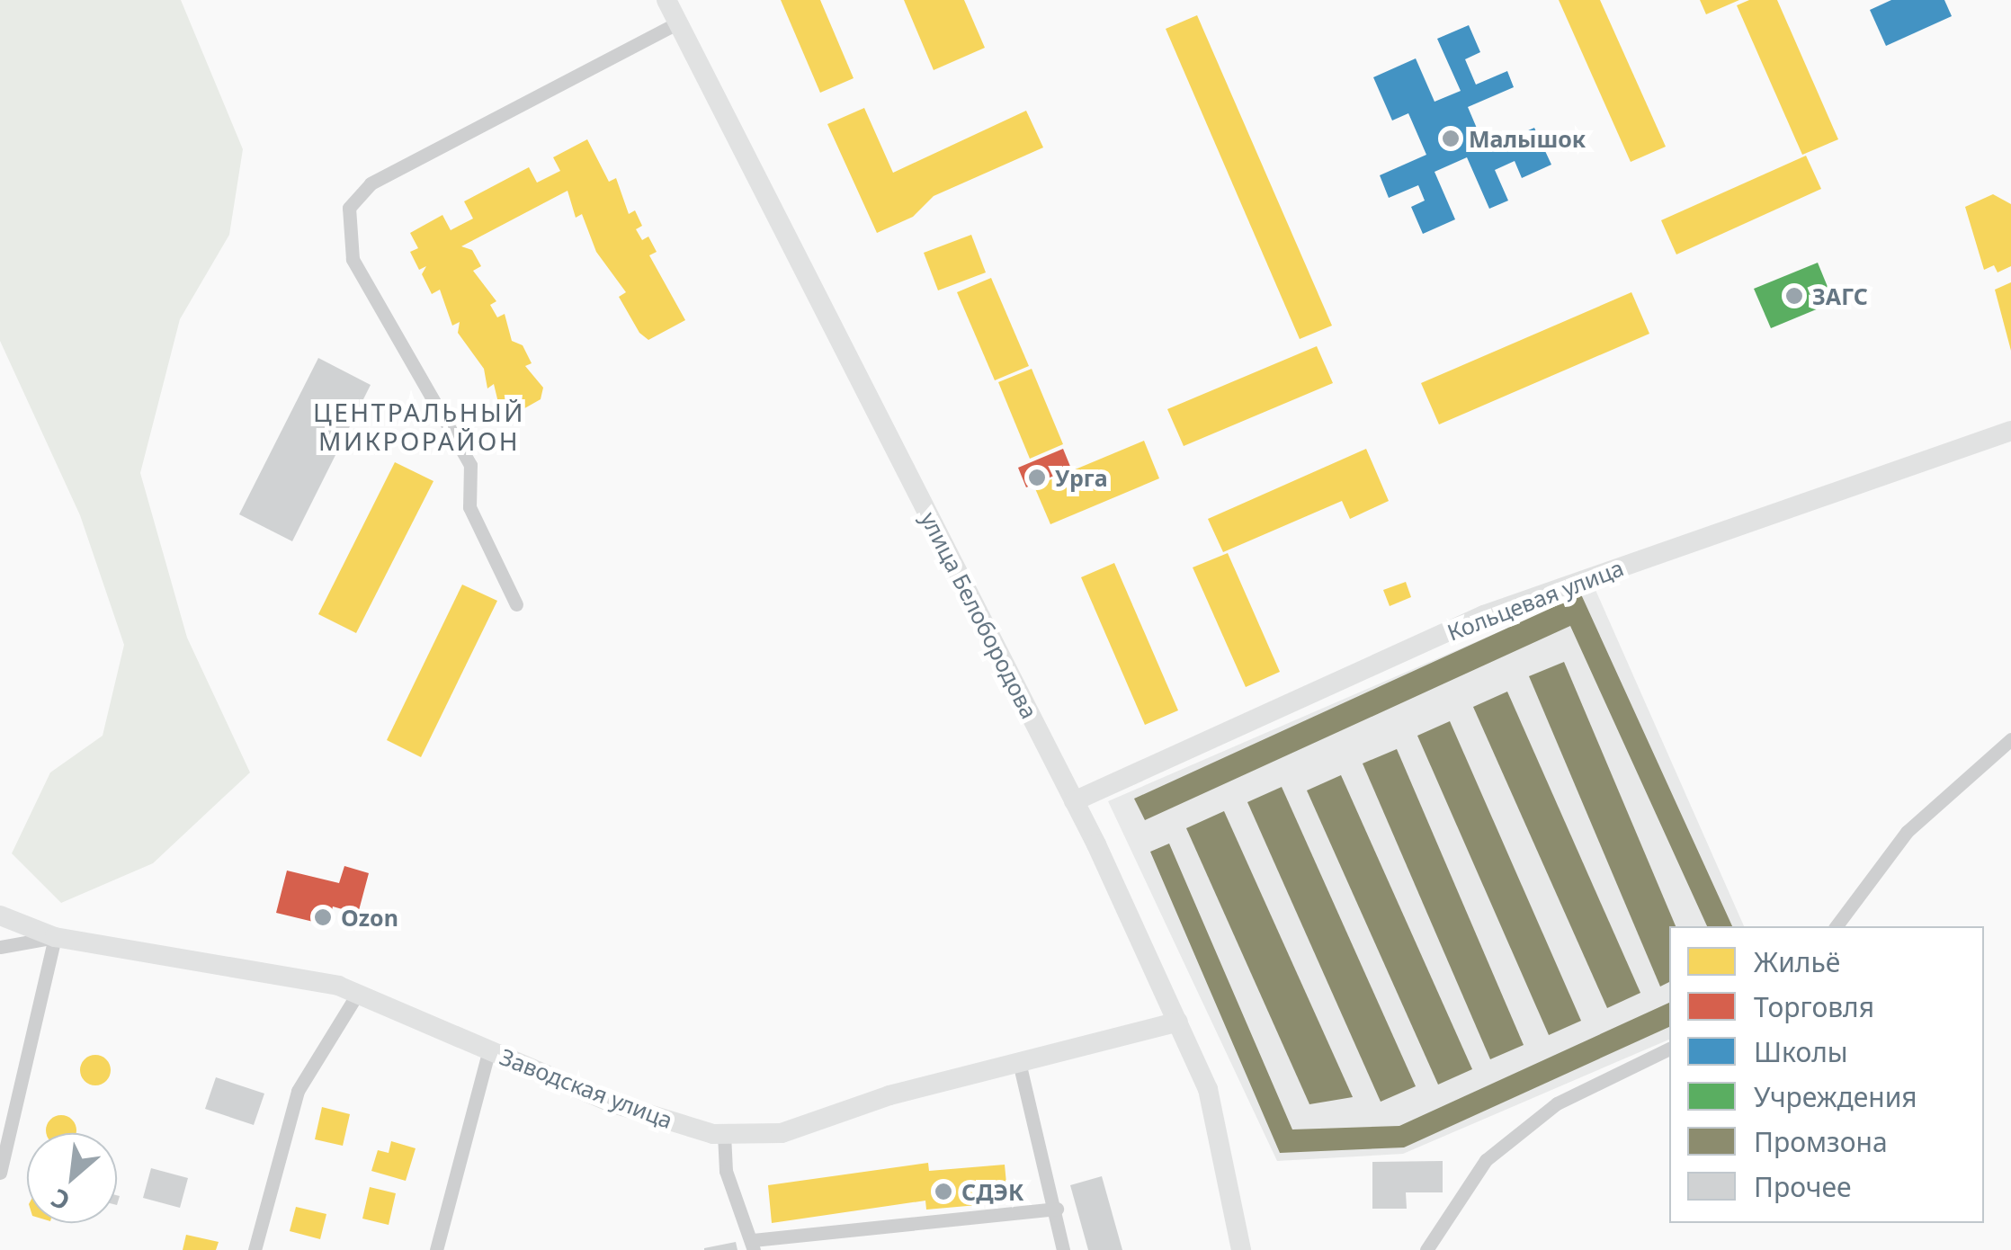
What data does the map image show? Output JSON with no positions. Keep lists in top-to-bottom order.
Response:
{
  "streets": {
    "street": ["Кольцевая улица", "улица Белобородова", "Заводская улица"]
  },
  "crossings": [
    ["Кольцевая улица", "улица Белобородова"],
    ["улица Белобородова", "Заводская улица"]
  ],
  "districts": ["ЦЕНТРАЛЬНЫЙ МИКРОРАЙОН"],
  "places": [
    "Малышок",
    "ЗАГС",
    "Урга",
    "Ozon",
    "СДЭК"
  ],
  "legend": [
    "Жильё",
    "Торговля",
    "Школы",
    "Учреждения",
    "Промзона",
    "Прочее"
  ],
  "north": "bottom left"
}
